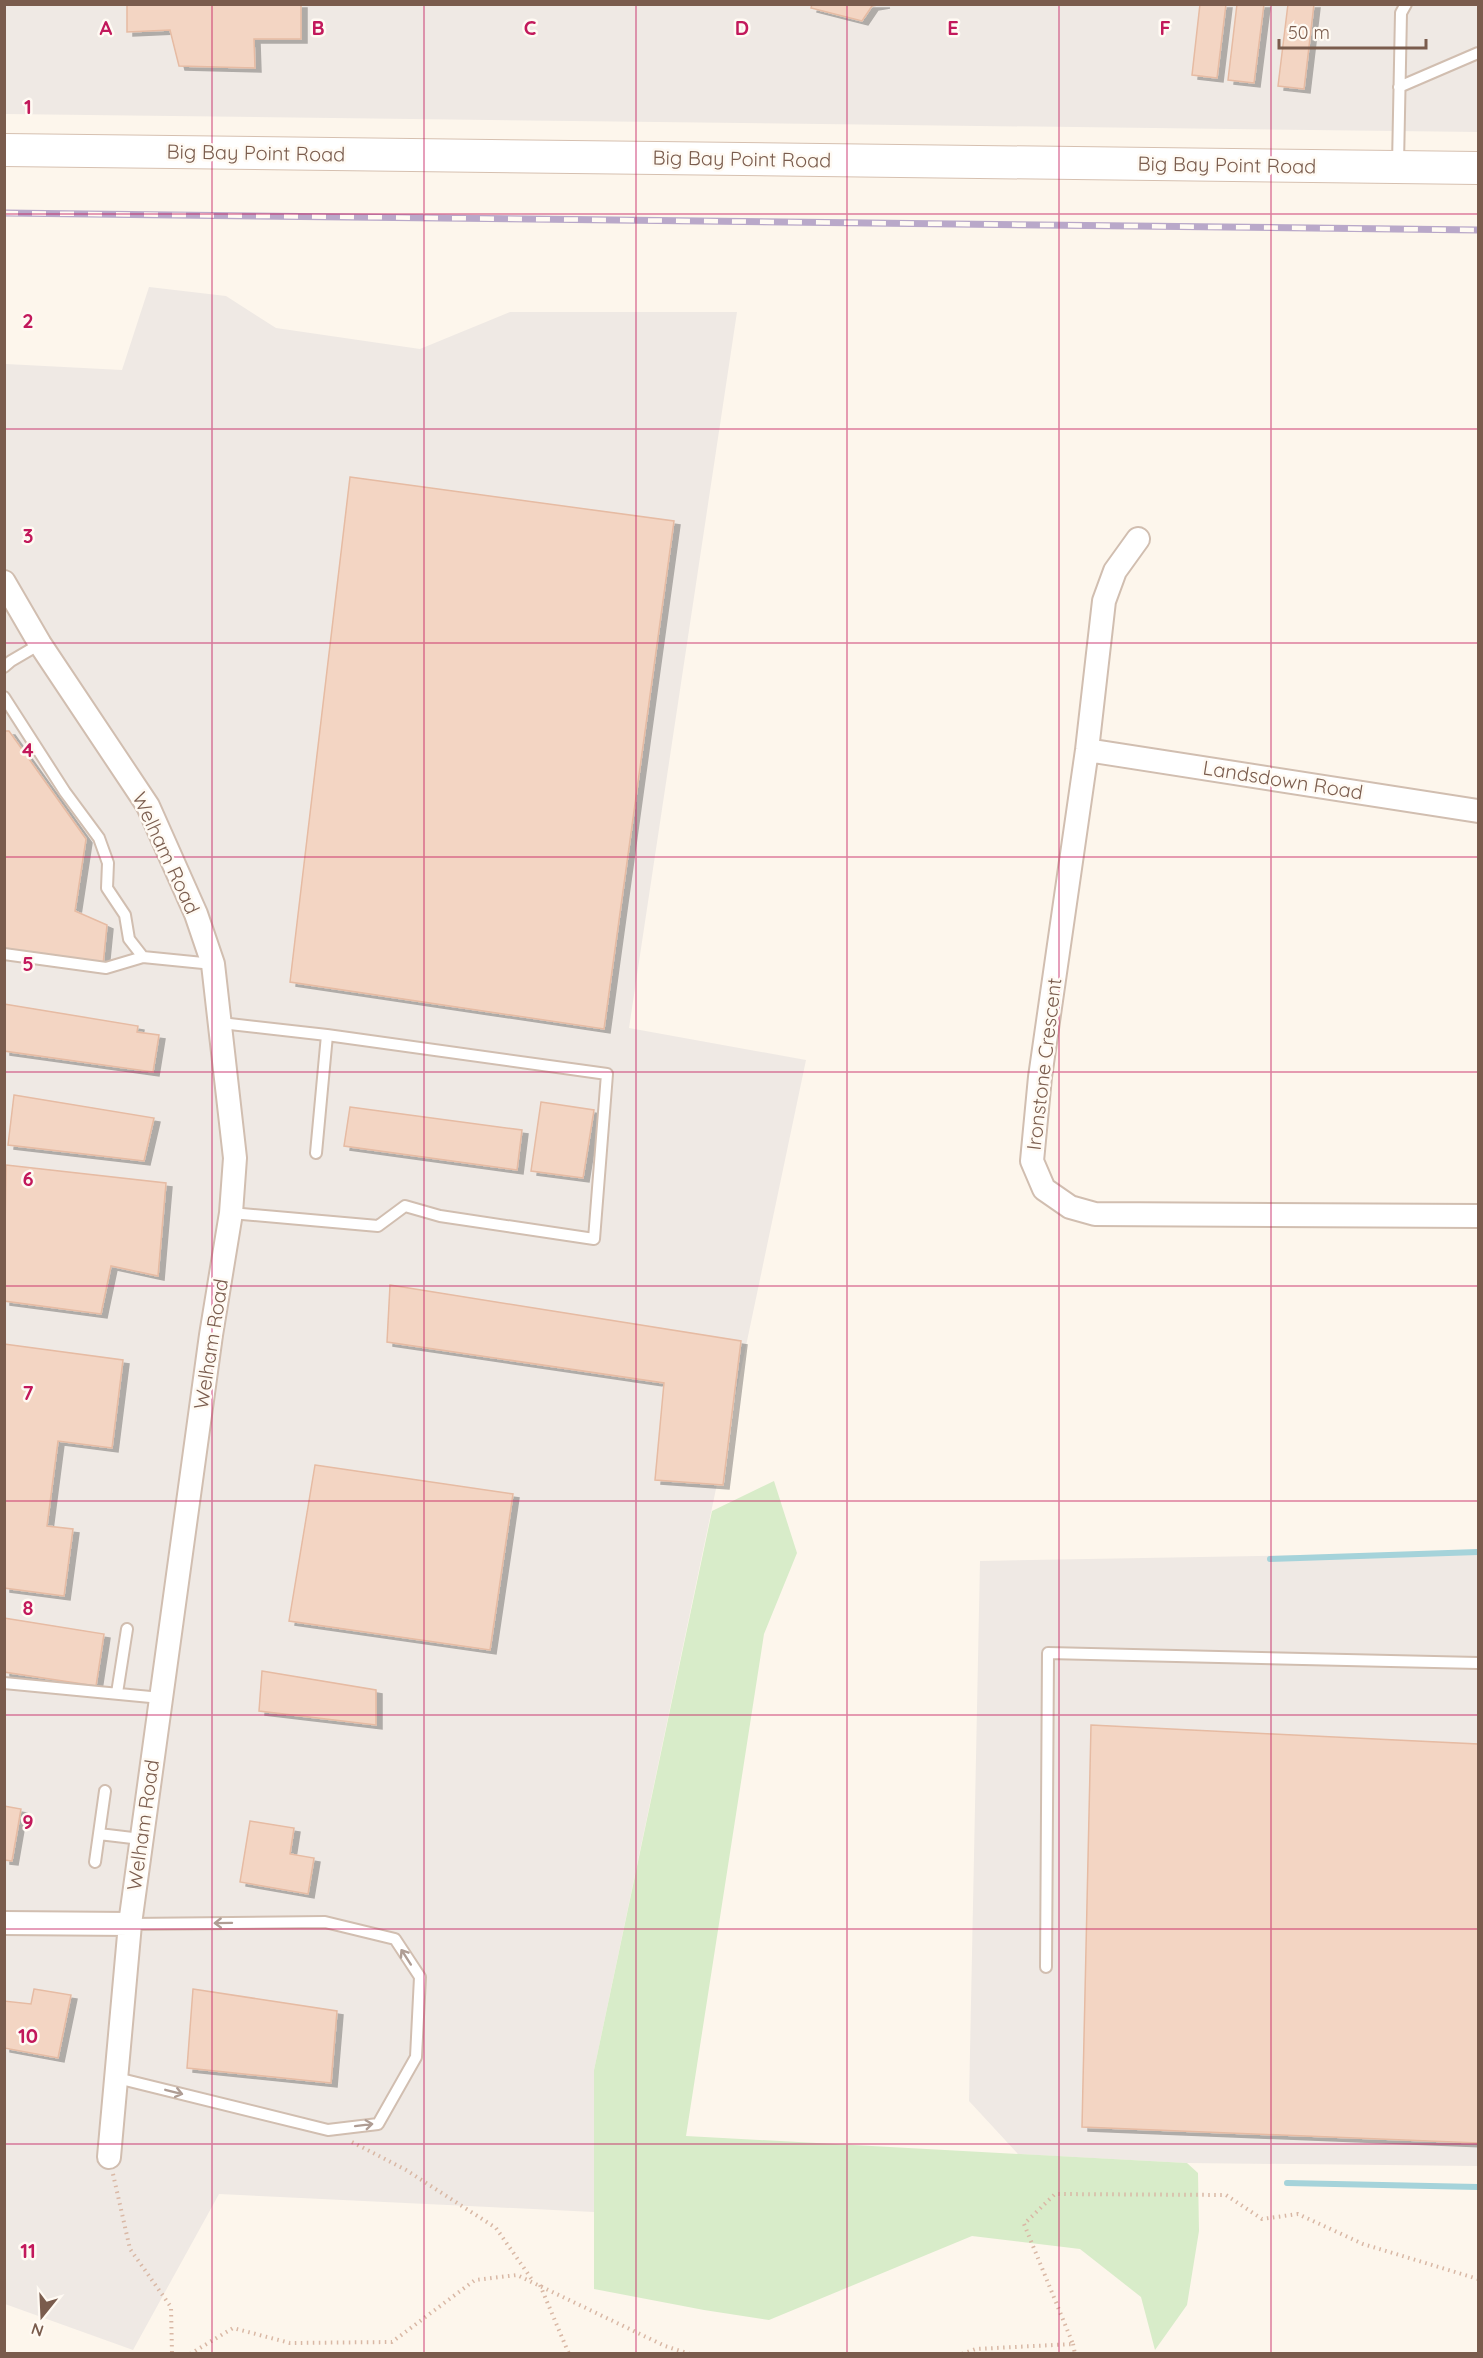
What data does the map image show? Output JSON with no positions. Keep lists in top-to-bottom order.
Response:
{
  "streets": {
    "street": [
      "Big Bay Point Road",
      "Landsdown Road",
      "Welham Road",
      "Ironstone Crescent"
    ]
  },
  "crossings": [
    ["Landsdown Road", "Ironstone Crescent"]
  ],
  "scale_bar": "50 m",
  "north": "bottom",
  "grid": {
    "columns": [
      "A",
      "B",
      "C",
      "D",
      "E",
      "F"
    ],
    "rows": [
      "1",
      "2",
      "3",
      "4",
      "5",
      "6",
      "7",
      "8",
      "9",
      "10",
      "11"
    ]
  }
}
